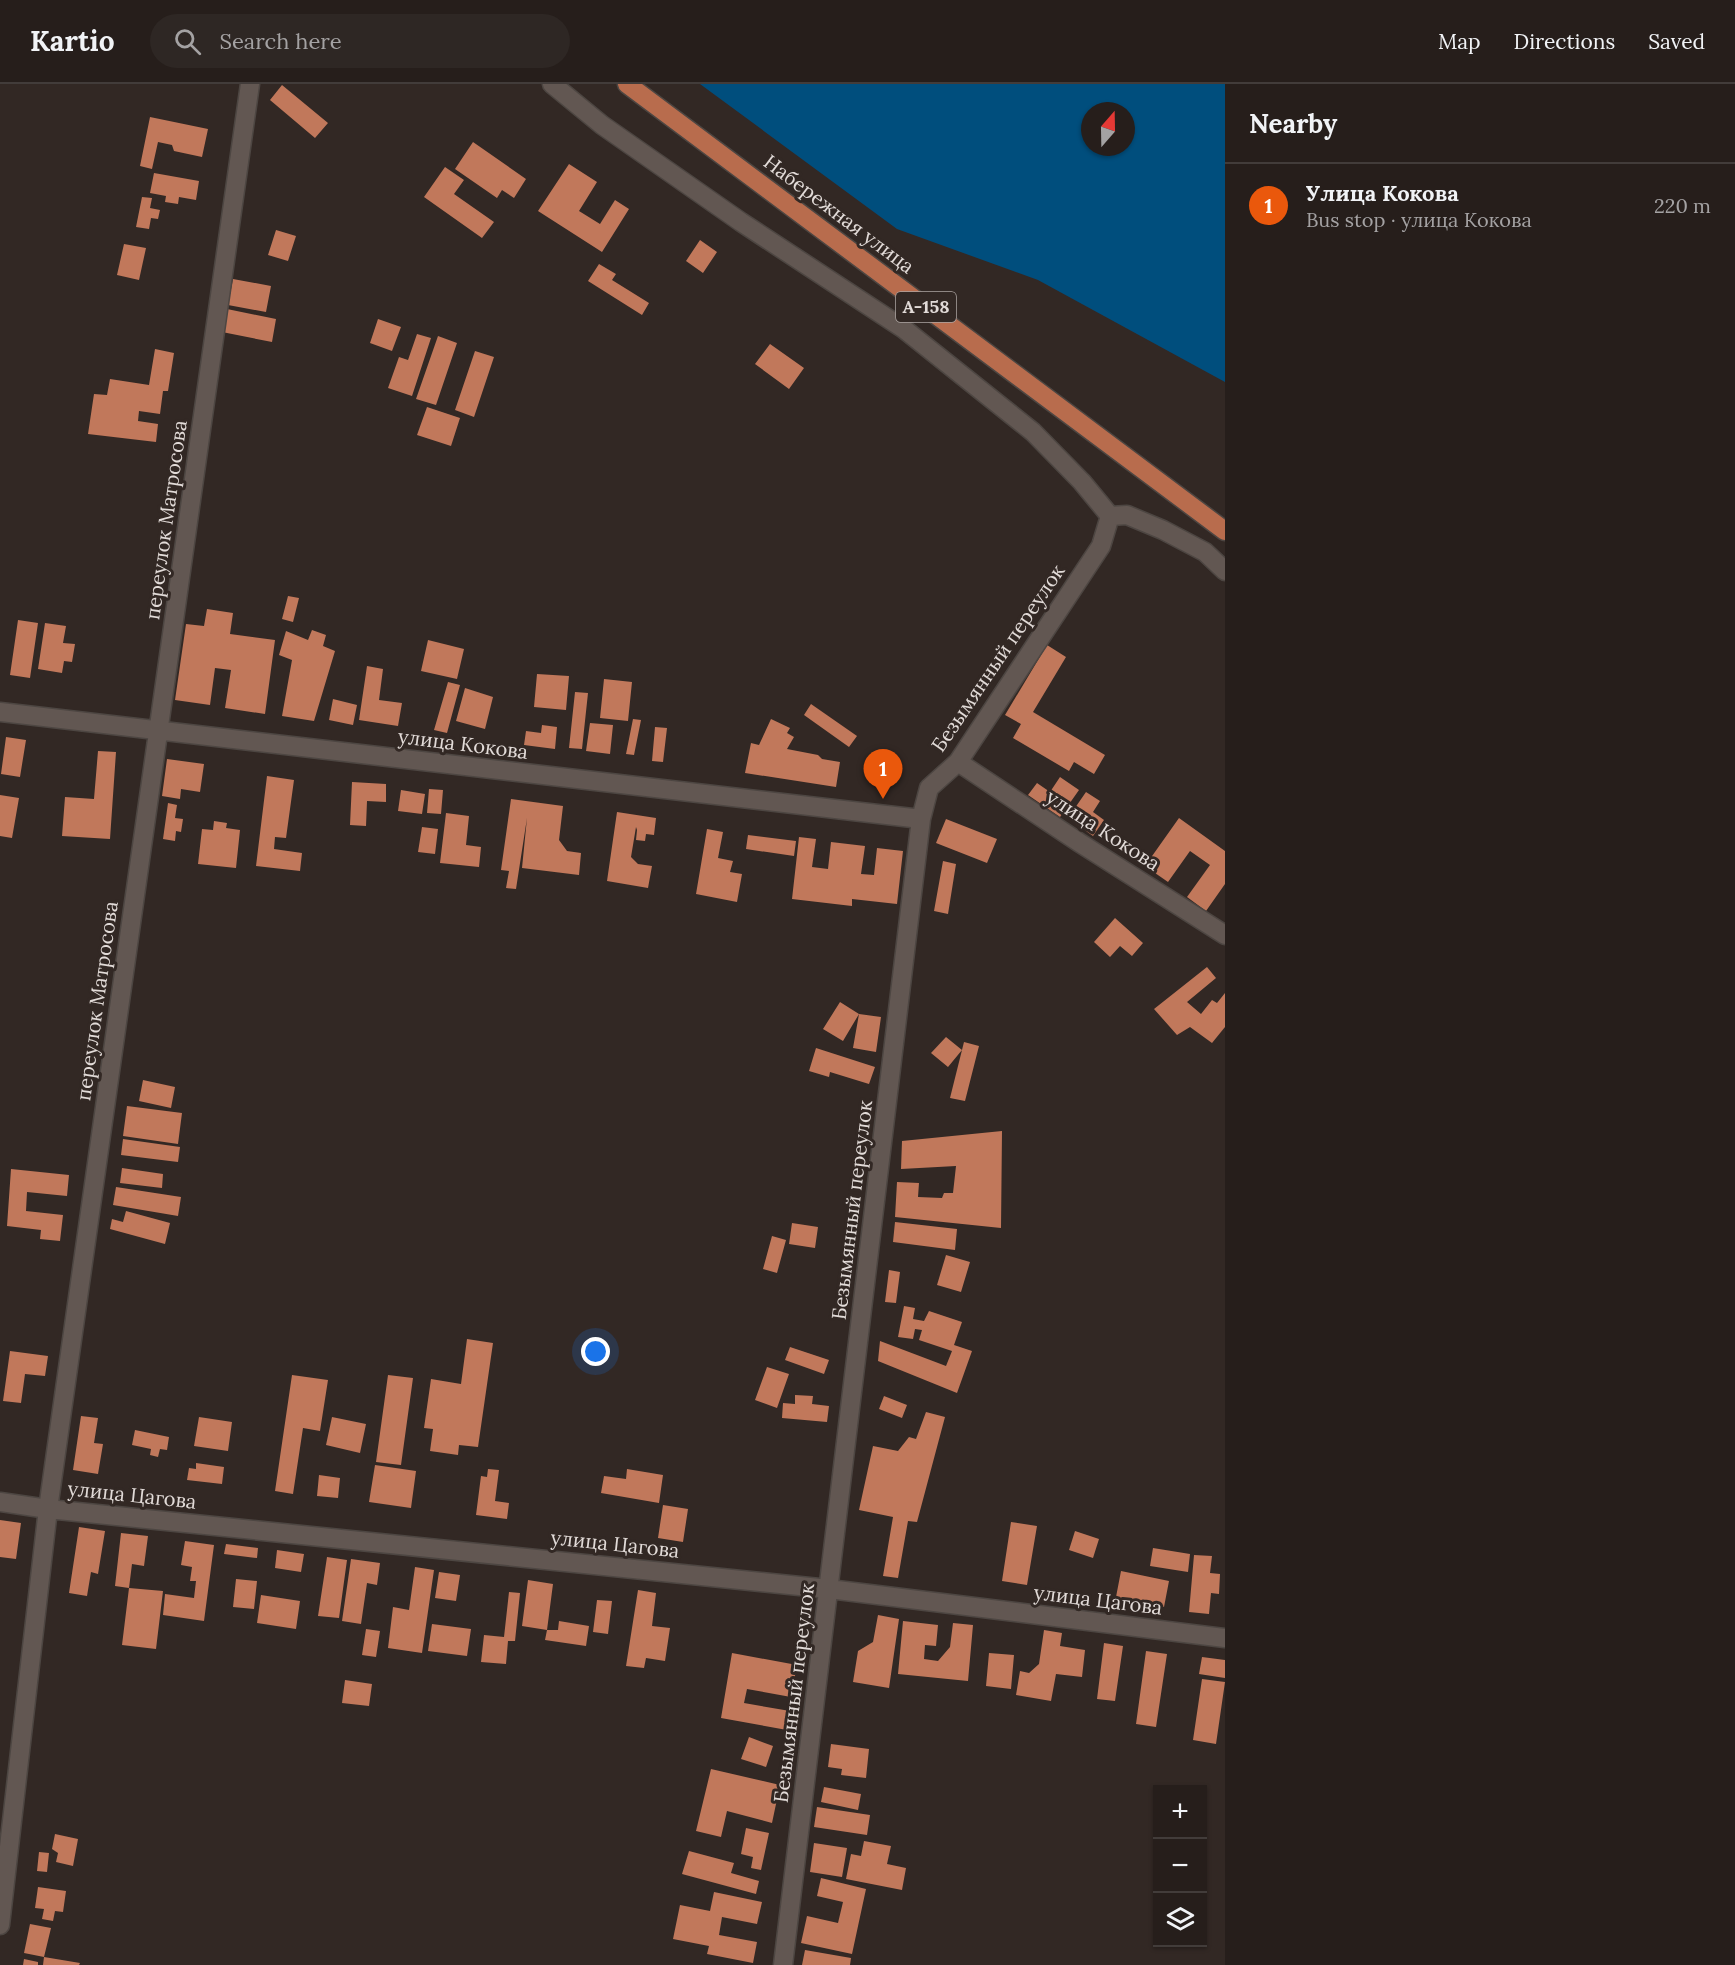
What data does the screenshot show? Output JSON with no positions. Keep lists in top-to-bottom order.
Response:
{
  "streets": {
    "main road": ["Набережная улица", "А-158"],
    "street": [
      "переулок Матросова",
      "Безымянный переулок",
      "улица Кокова",
      "улица Цагова"
    ]
  },
  "crossings": [
    ["переулок Матросова", "улица Кокова"],
    ["переулок Матросова", "улица Цагова"],
    ["Безымянный переулок", "улица Кокова"],
    ["Безымянный переулок", "улица Цагова"]
  ],
  "north": "top",
  "page": {
    "header": "Kartio",
    "search": "Search here",
    "nav": ["Map", "Directions", "Saved"],
    "heading": "Nearby",
    "list": [
      {
        "mark": "1",
        "name": "Улица Кокова",
        "note": "Bus stop · улица Кокова",
        "value": "220 m"
      }
    ],
    "pins": "1",
    "map_buttons": ["+", "−"]
  }
}
